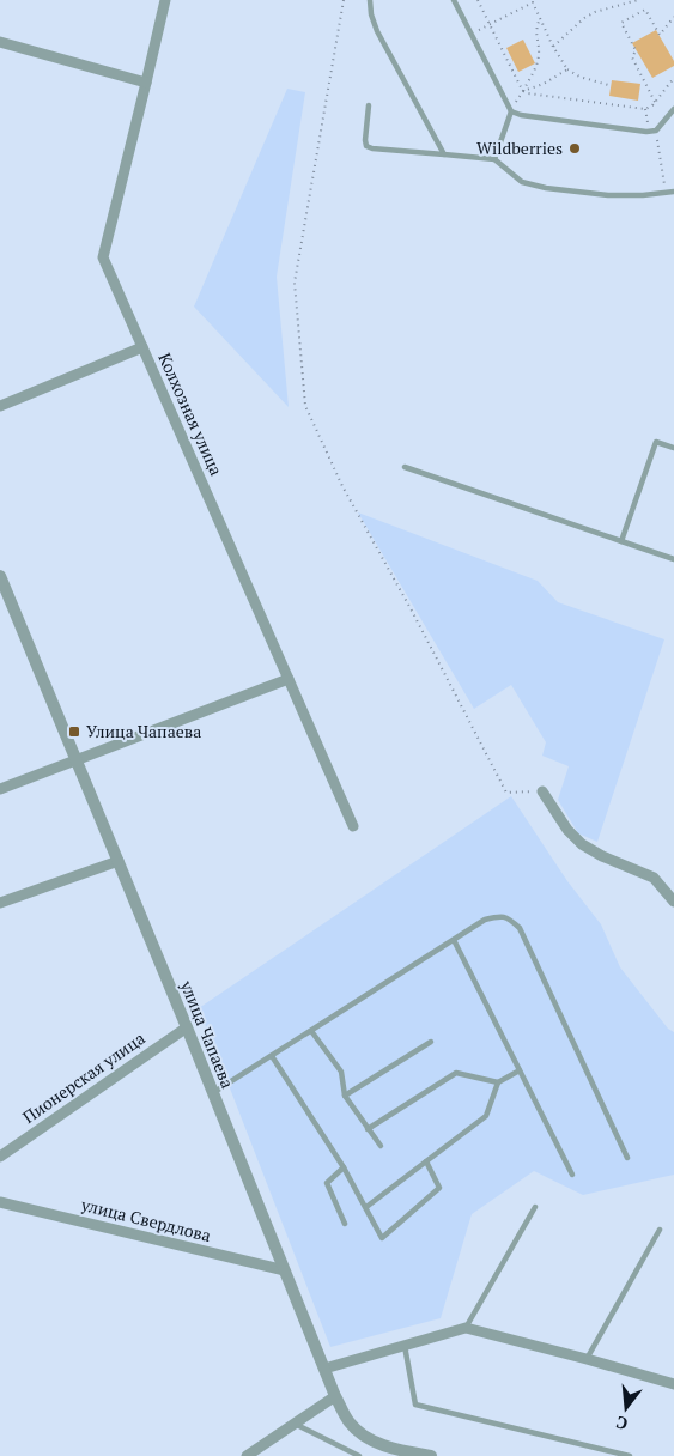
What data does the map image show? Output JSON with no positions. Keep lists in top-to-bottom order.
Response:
{
  "streets": {
    "street": [
      "Колхозная улица",
      "улица Чапаева",
      "Пионерская улица",
      "улица Свердлова"
    ]
  },
  "crossings": [
    ["улица Чапаева", "Пионерская улица"],
    ["улица Чапаева", "улица Свердлова"]
  ],
  "places": {
    "other": ["Wildberries"],
    "transit": ["Улица Чапаева"]
  },
  "north": "bottom"
}
